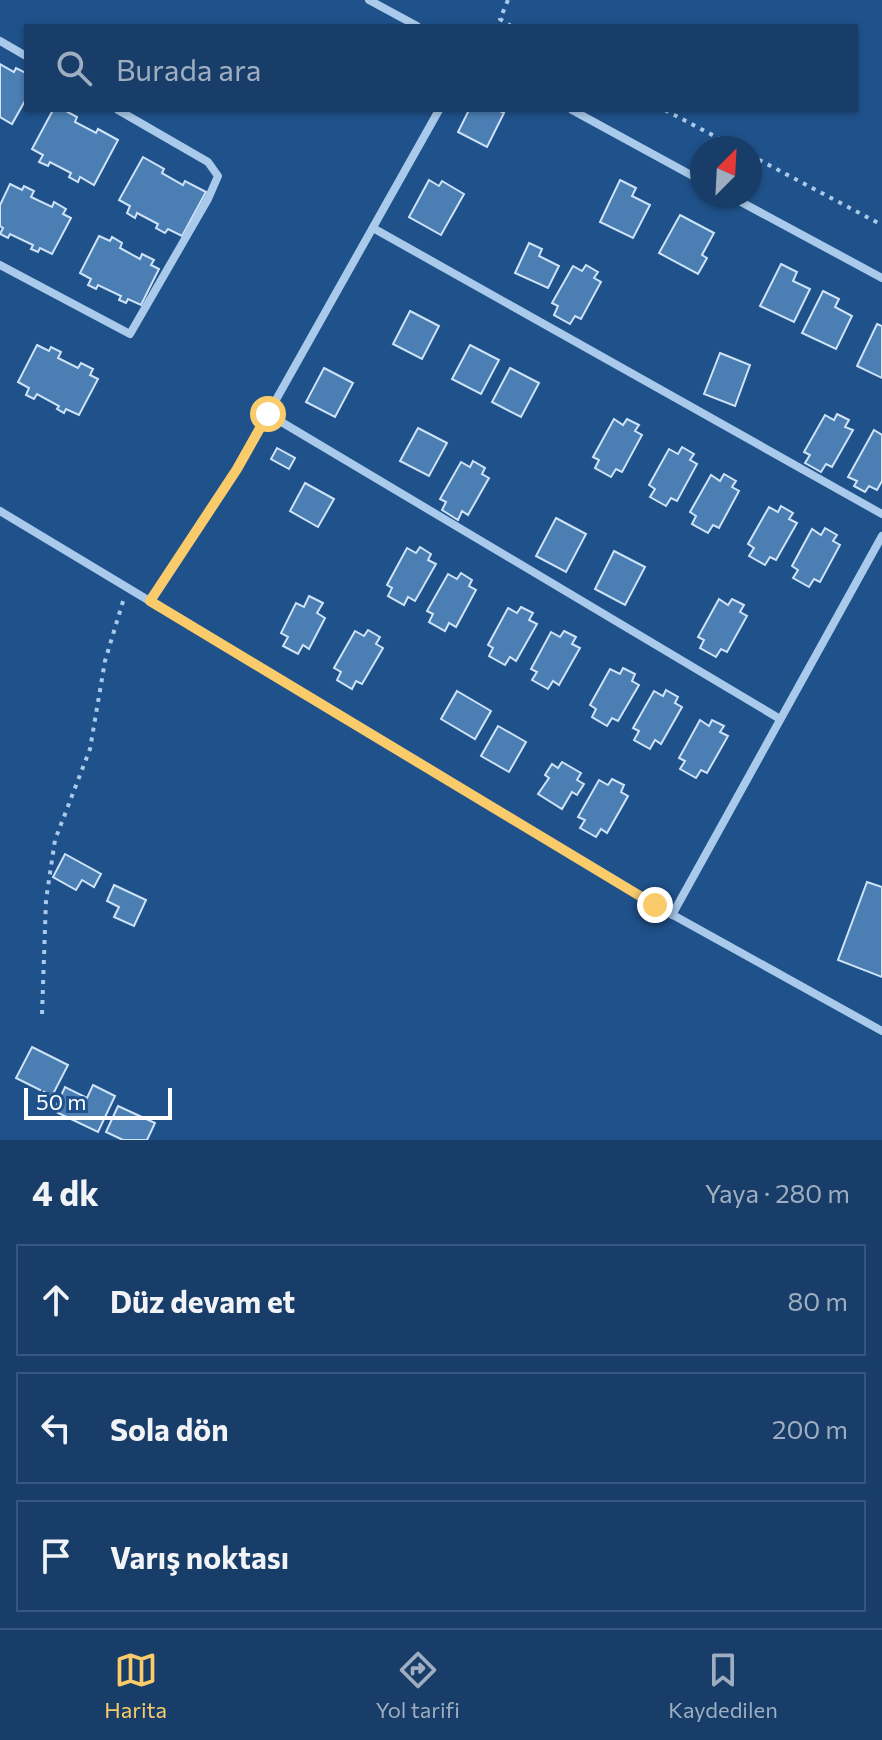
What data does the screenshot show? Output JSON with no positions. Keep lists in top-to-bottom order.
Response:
{
  "scale_bar": "50 m",
  "north": "top right",
  "page": {
    "search": "Burada ara",
    "scale": "50 m",
    "heading": ["4 dk", "Yaya · 280 m"],
    "list": [
      ["Düz devam et", "80 m"],
      ["Sola dön", "200 m"],
      "Varış noktası"
    ],
    "nav": ["Harita", "Yol tarifi", "Kaydedilen"]
  }
}
